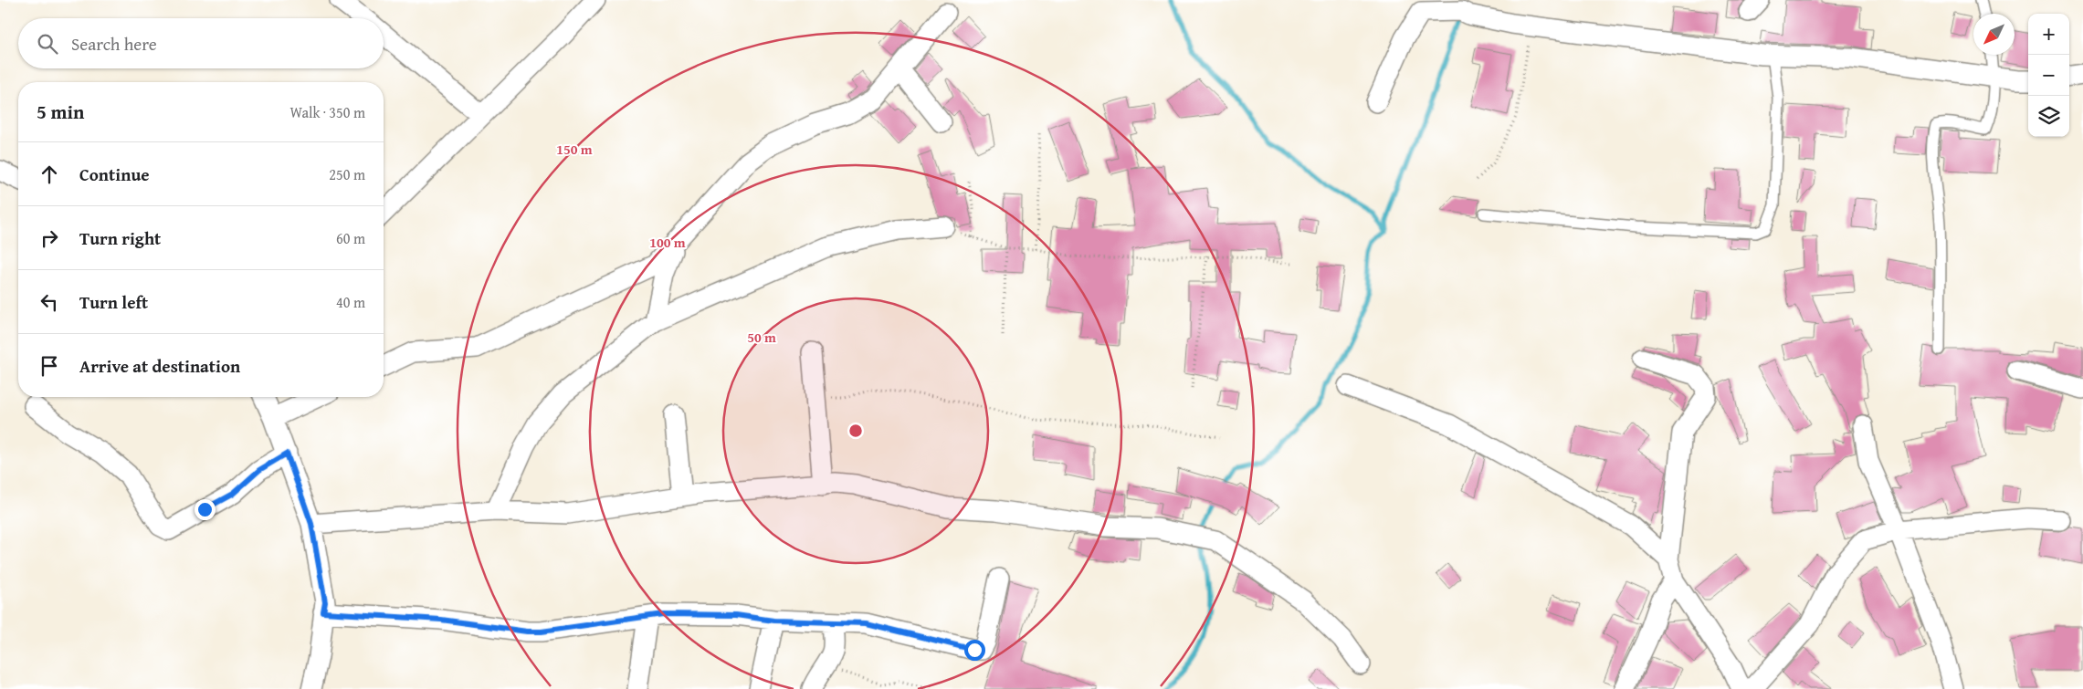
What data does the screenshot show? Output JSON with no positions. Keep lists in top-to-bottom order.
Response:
{
  "north": "bottom left",
  "page": {
    "map_buttons": ["+", "−"],
    "search": "Search here",
    "heading": ["5 min", "Walk · 350 m"],
    "list": [
      ["Continue", "250 m"],
      ["Turn right", "60 m"],
      ["Turn left", "40 m"],
      "Arrive at destination"
    ]
  },
  "rings": ["150 m", "100 m", "50 m"]
}
